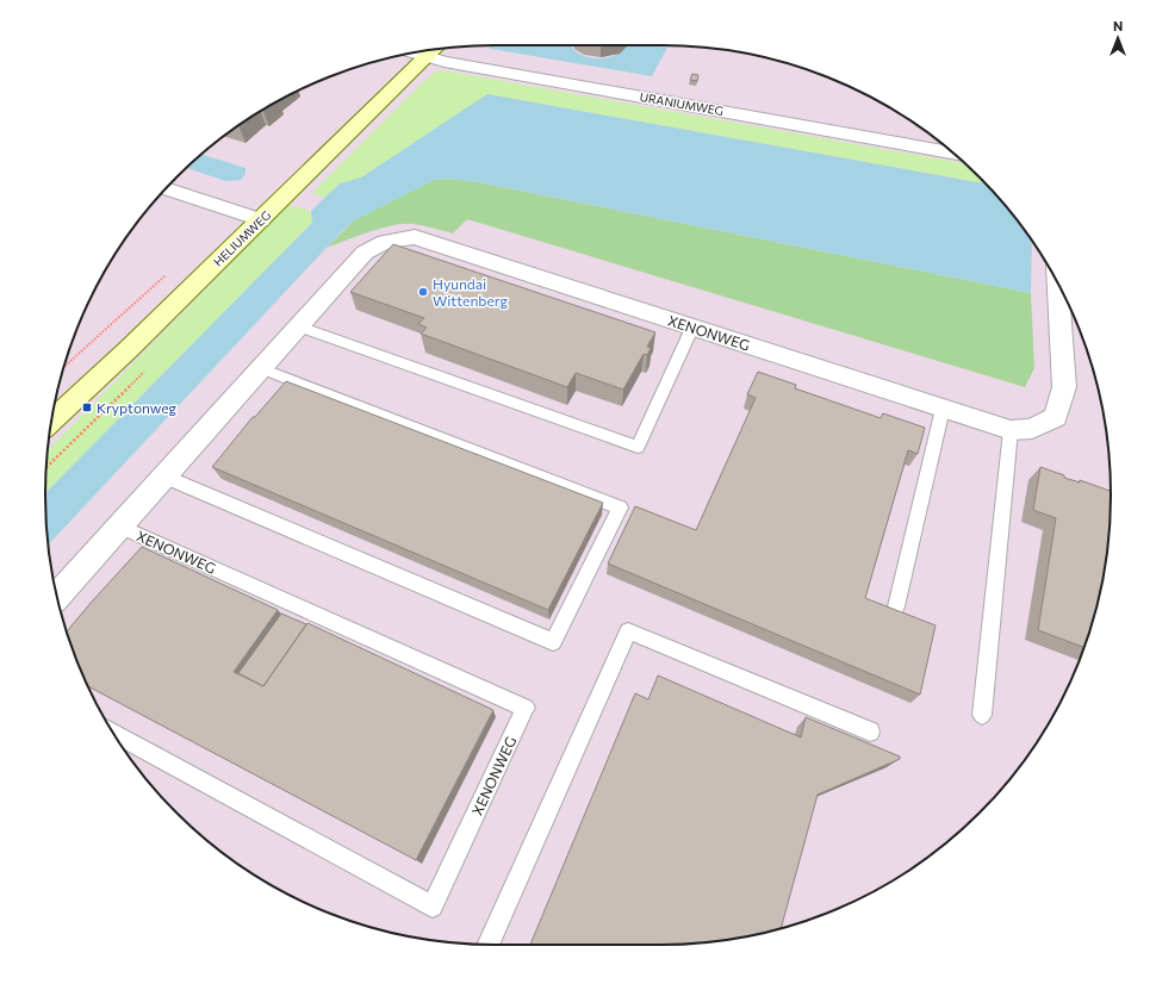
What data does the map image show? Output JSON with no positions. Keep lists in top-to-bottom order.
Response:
{
  "streets": {
    "street": ["URANIUMWEG", "HELIUMWEG", "XENONWEG"]
  },
  "crossings": [
    ["URANIUMWEG", "HELIUMWEG"]
  ],
  "places": {
    "other": ["Hyundai Wittenberg"],
    "transit": ["Kryptonweg"]
  },
  "north": "top"
}
